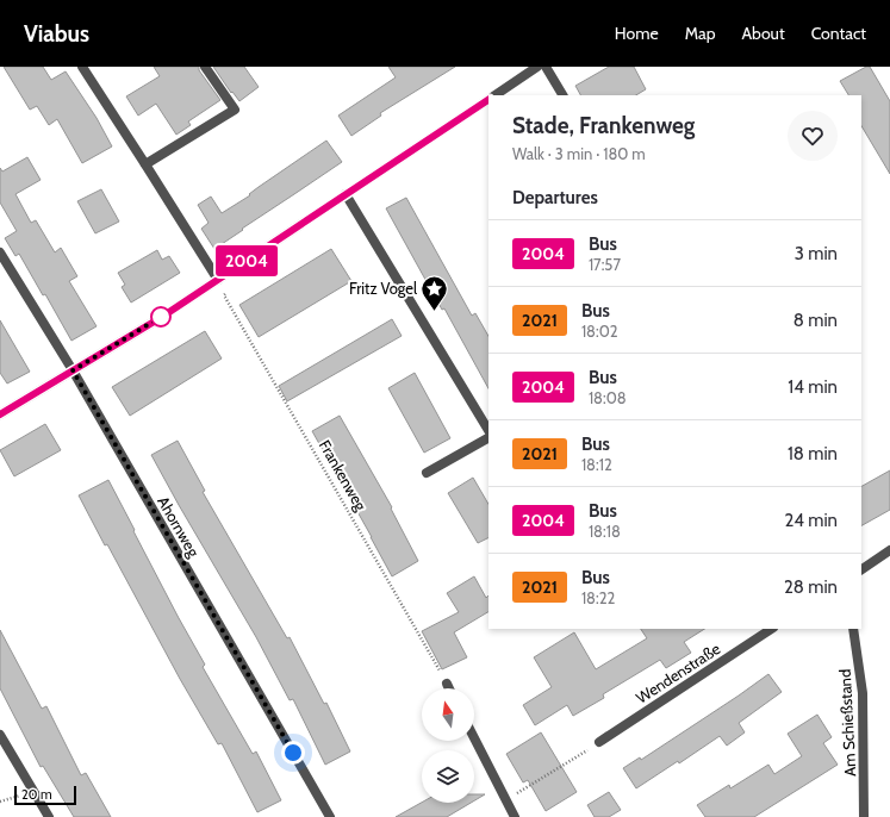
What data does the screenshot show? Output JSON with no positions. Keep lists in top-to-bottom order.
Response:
{
  "streets": {
    "street": ["Ahornweg", "Wendenstraße", "Am Schießstand"],
    "path": ["Frankenweg"]
  },
  "places": {
    "place": ["Fritz Vogel"]
  },
  "lines": ["bus line 2004"],
  "scale_bar": "20 m",
  "north": "top",
  "page": {
    "header": "Viabus",
    "nav": [
      "Home",
      "Map",
      "About",
      "Contact"
    ],
    "on_map": "2004",
    "heading": [
      ["Stade, Frankenweg", "Walk · 3 min · 180 m"],
      "Departures"
    ],
    "list": [
      {
        "mark": "2004",
        "name": "Bus",
        "note": "17:57",
        "value": "3 min"
      },
      {
        "mark": "2021",
        "name": "Bus",
        "note": "18:02",
        "value": "8 min"
      },
      {
        "mark": "2004",
        "name": "Bus",
        "note": "18:08",
        "value": "14 min"
      },
      {
        "mark": "2021",
        "name": "Bus",
        "note": "18:12",
        "value": "18 min"
      },
      {
        "mark": "2004",
        "name": "Bus",
        "note": "18:18",
        "value": "24 min"
      },
      {
        "mark": "2021",
        "name": "Bus",
        "note": "18:22",
        "value": "28 min"
      }
    ],
    "scale": "20 m"
  }
}
